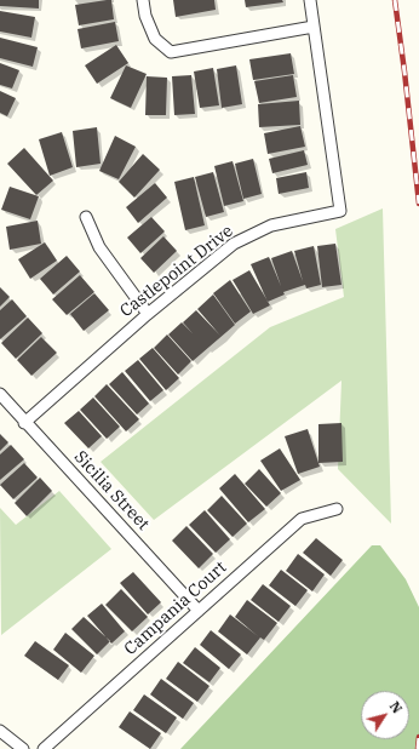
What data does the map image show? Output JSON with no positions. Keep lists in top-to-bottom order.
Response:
{
  "streets": {
    "street": ["Castlepoint Drive", "Sicilia Street", "Campania Court"]
  },
  "crossings": [
    ["Castlepoint Drive", "Sicilia Street"],
    ["Sicilia Street", "Campania Court"]
  ],
  "north": "top right"
}
